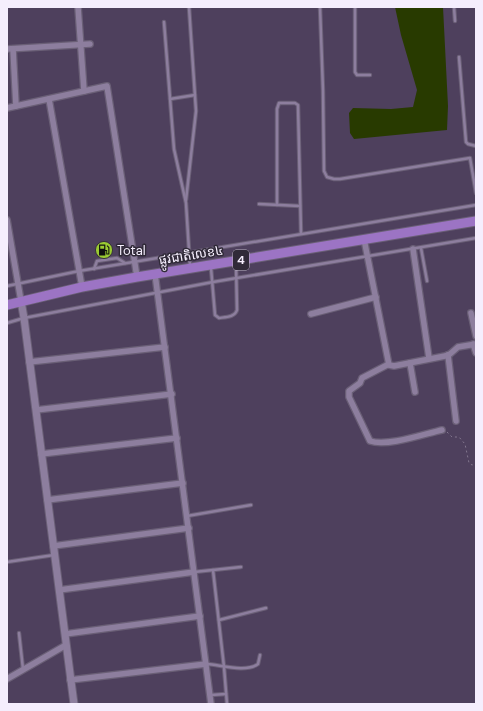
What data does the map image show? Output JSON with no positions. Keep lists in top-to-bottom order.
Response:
{
  "streets": {
    "highway": ["ផ្លូវជាតិលេខ៤", "4"]
  },
  "places": {
    "fuel station": ["Total"]
  }
}
